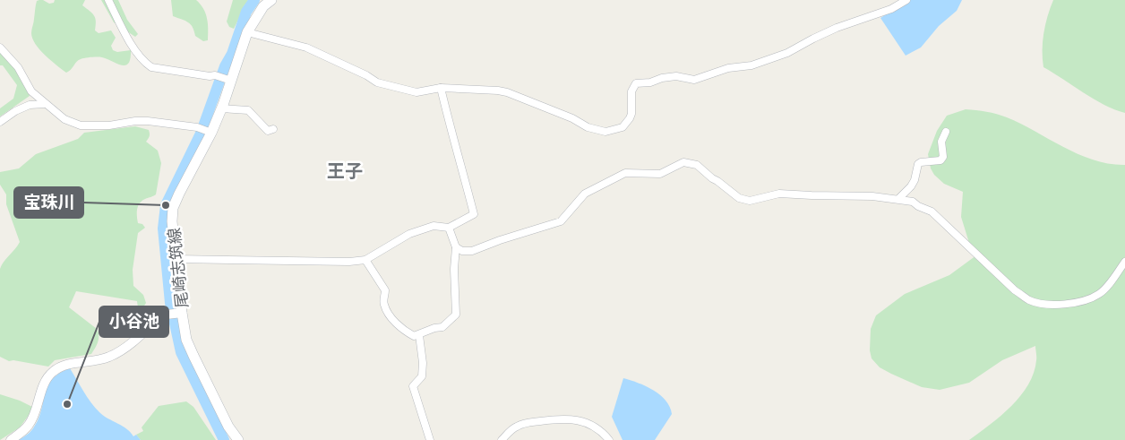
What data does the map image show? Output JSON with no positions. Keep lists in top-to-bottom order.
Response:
{
  "streets": {
    "main road": ["尾崎志筑線"]
  },
  "districts": ["王子"],
  "places": ["宝珠川", "小谷池"]
}
